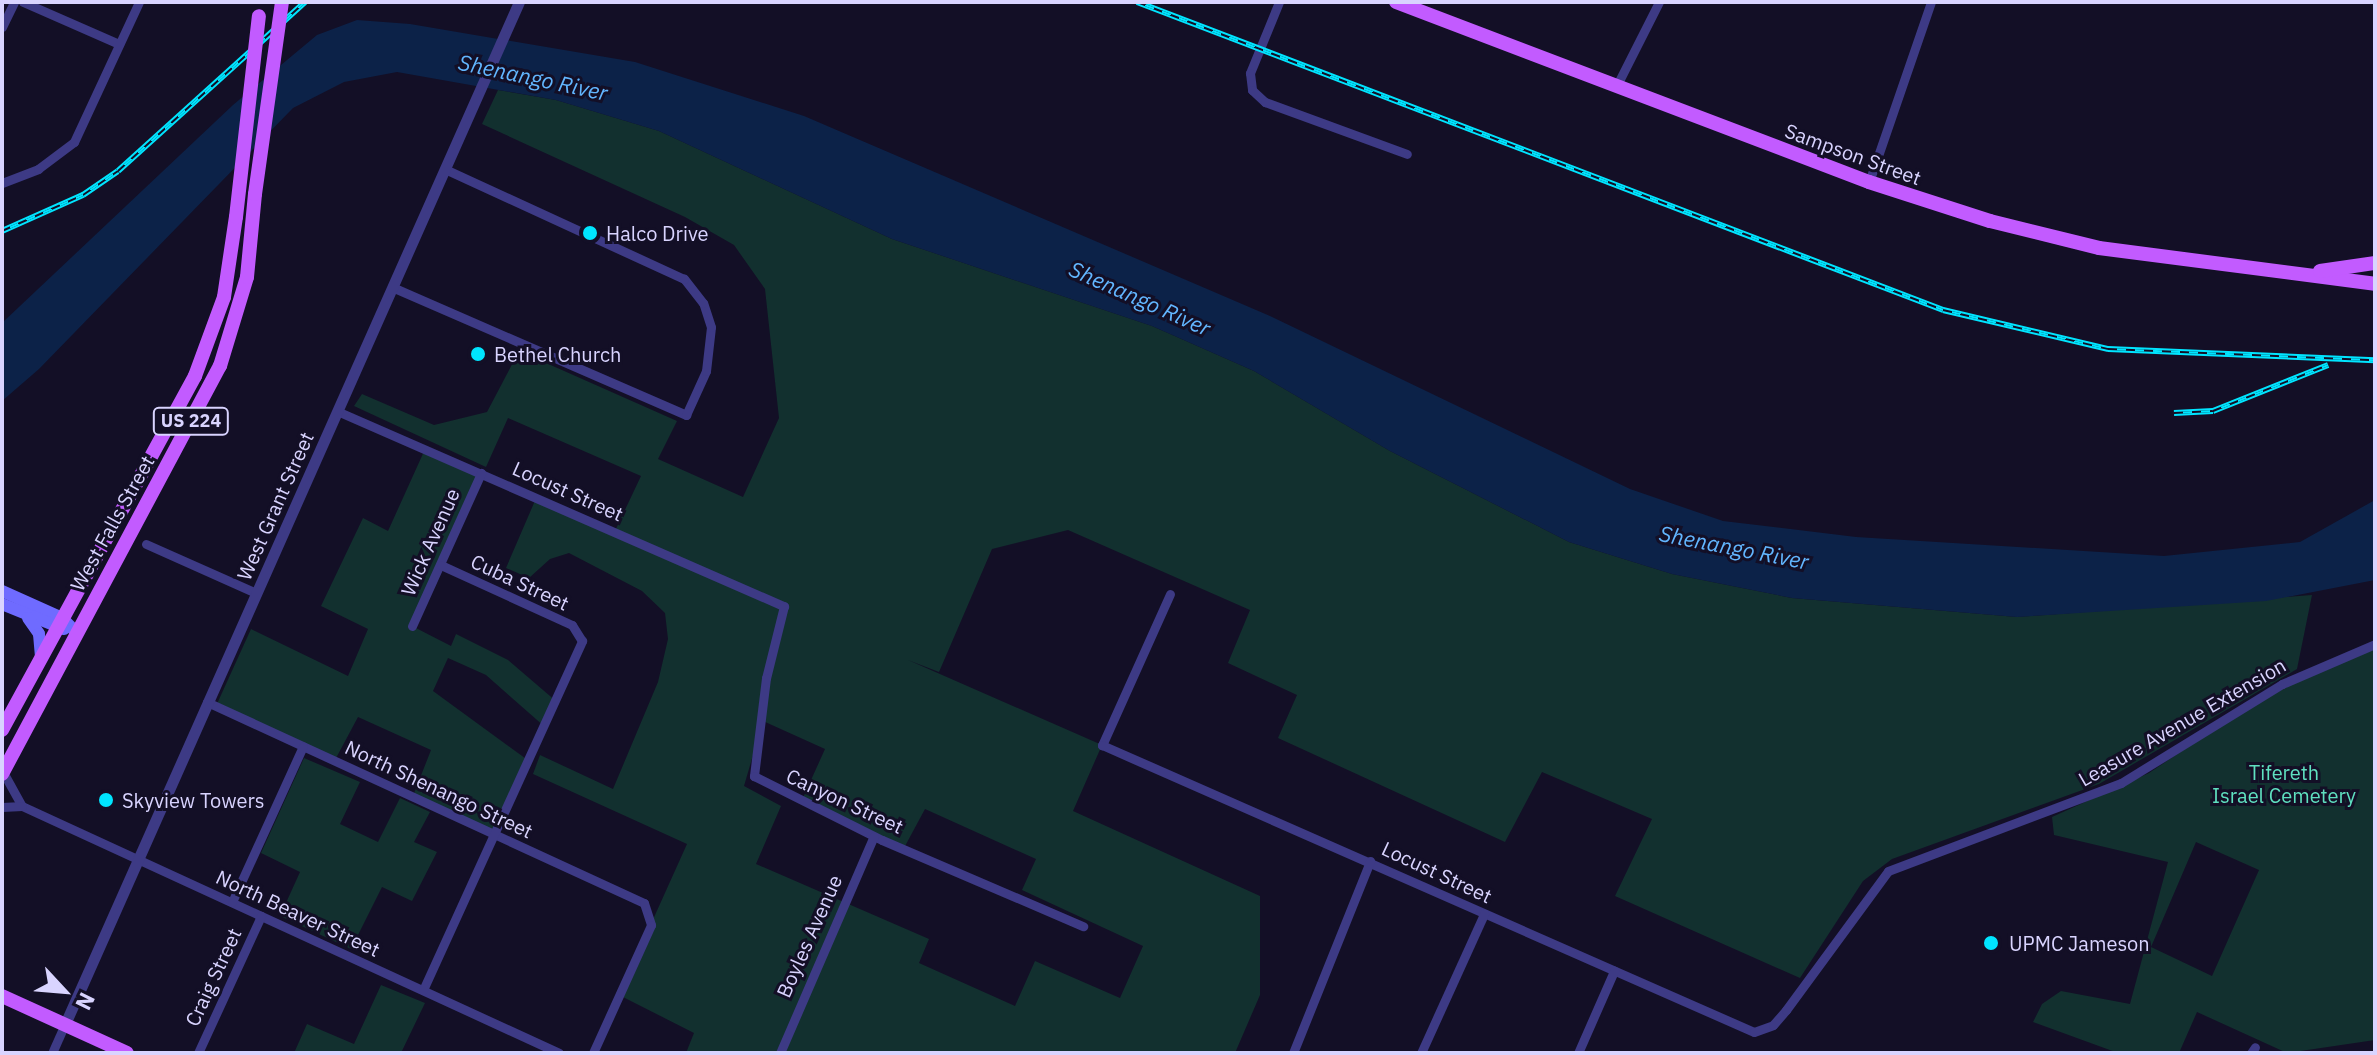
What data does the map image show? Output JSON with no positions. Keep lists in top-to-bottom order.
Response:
{
  "streets": {
    "main road": ["Sampson Street", "US 224", "West Falls Street"],
    "street": [
      "Locust Street",
      "West Grant Street",
      "Wick Avenue",
      "Cuba Street",
      "Leasure Avenue Extension",
      "North Shenango Street",
      "Canyon Street",
      "North Beaver Street",
      "Boyles Avenue",
      "Craig Street"
    ]
  },
  "crossings": [
    ["Locust Street", "West Grant Street"],
    ["Locust Street", "Wick Avenue"],
    ["Locust Street", "Leasure Avenue Extension"],
    ["Locust Street", "Canyon Street"],
    ["West Grant Street", "North Shenango Street"],
    ["West Grant Street", "North Beaver Street"],
    ["Wick Avenue", "Cuba Street"],
    ["Cuba Street", "North Shenango Street"],
    ["Canyon Street", "Boyles Avenue"],
    ["North Beaver Street", "Craig Street"]
  ],
  "water": ["Shenango River"],
  "parks": ["Tifereth Israel Cemetery"],
  "places": [
    "Halco Drive",
    "Bethel Church",
    "Skyview Towers",
    "UPMC Jameson"
  ],
  "north": "bottom right"
}
